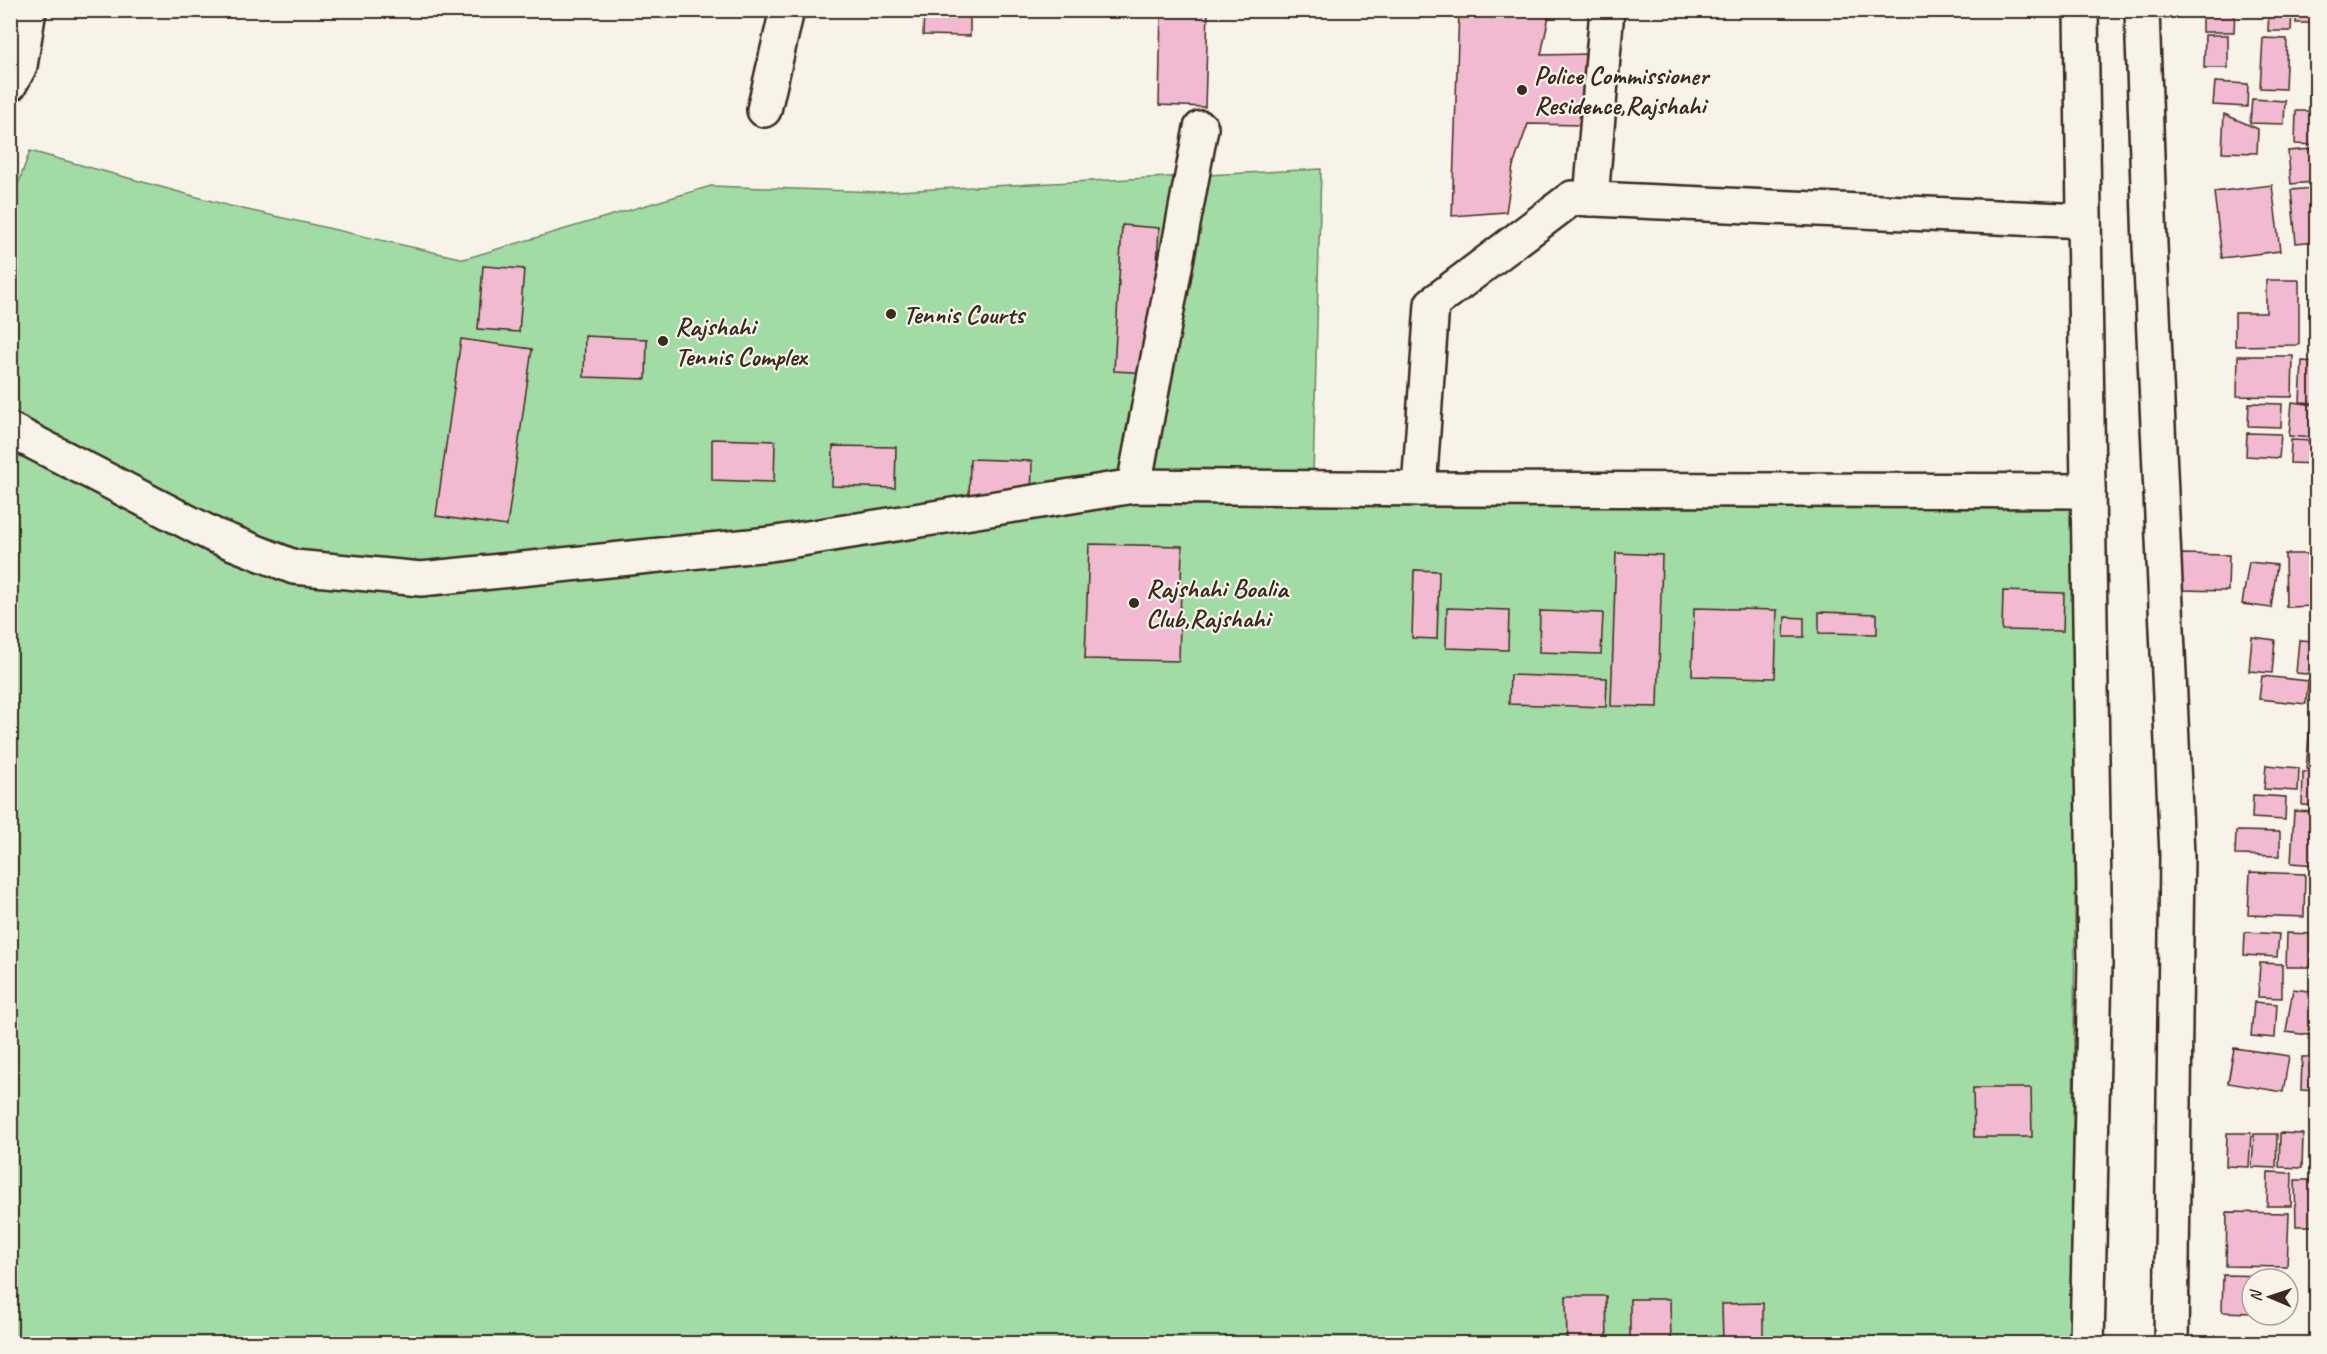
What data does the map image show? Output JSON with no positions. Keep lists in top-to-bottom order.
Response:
{
  "places": [
    "Police Commissioner Residence,Rajshahi",
    "Tennis Courts",
    "Rajshahi Tennis Complex",
    "Rajshahi Boalia Club,Rajshahi"
  ],
  "north": "left"
}
